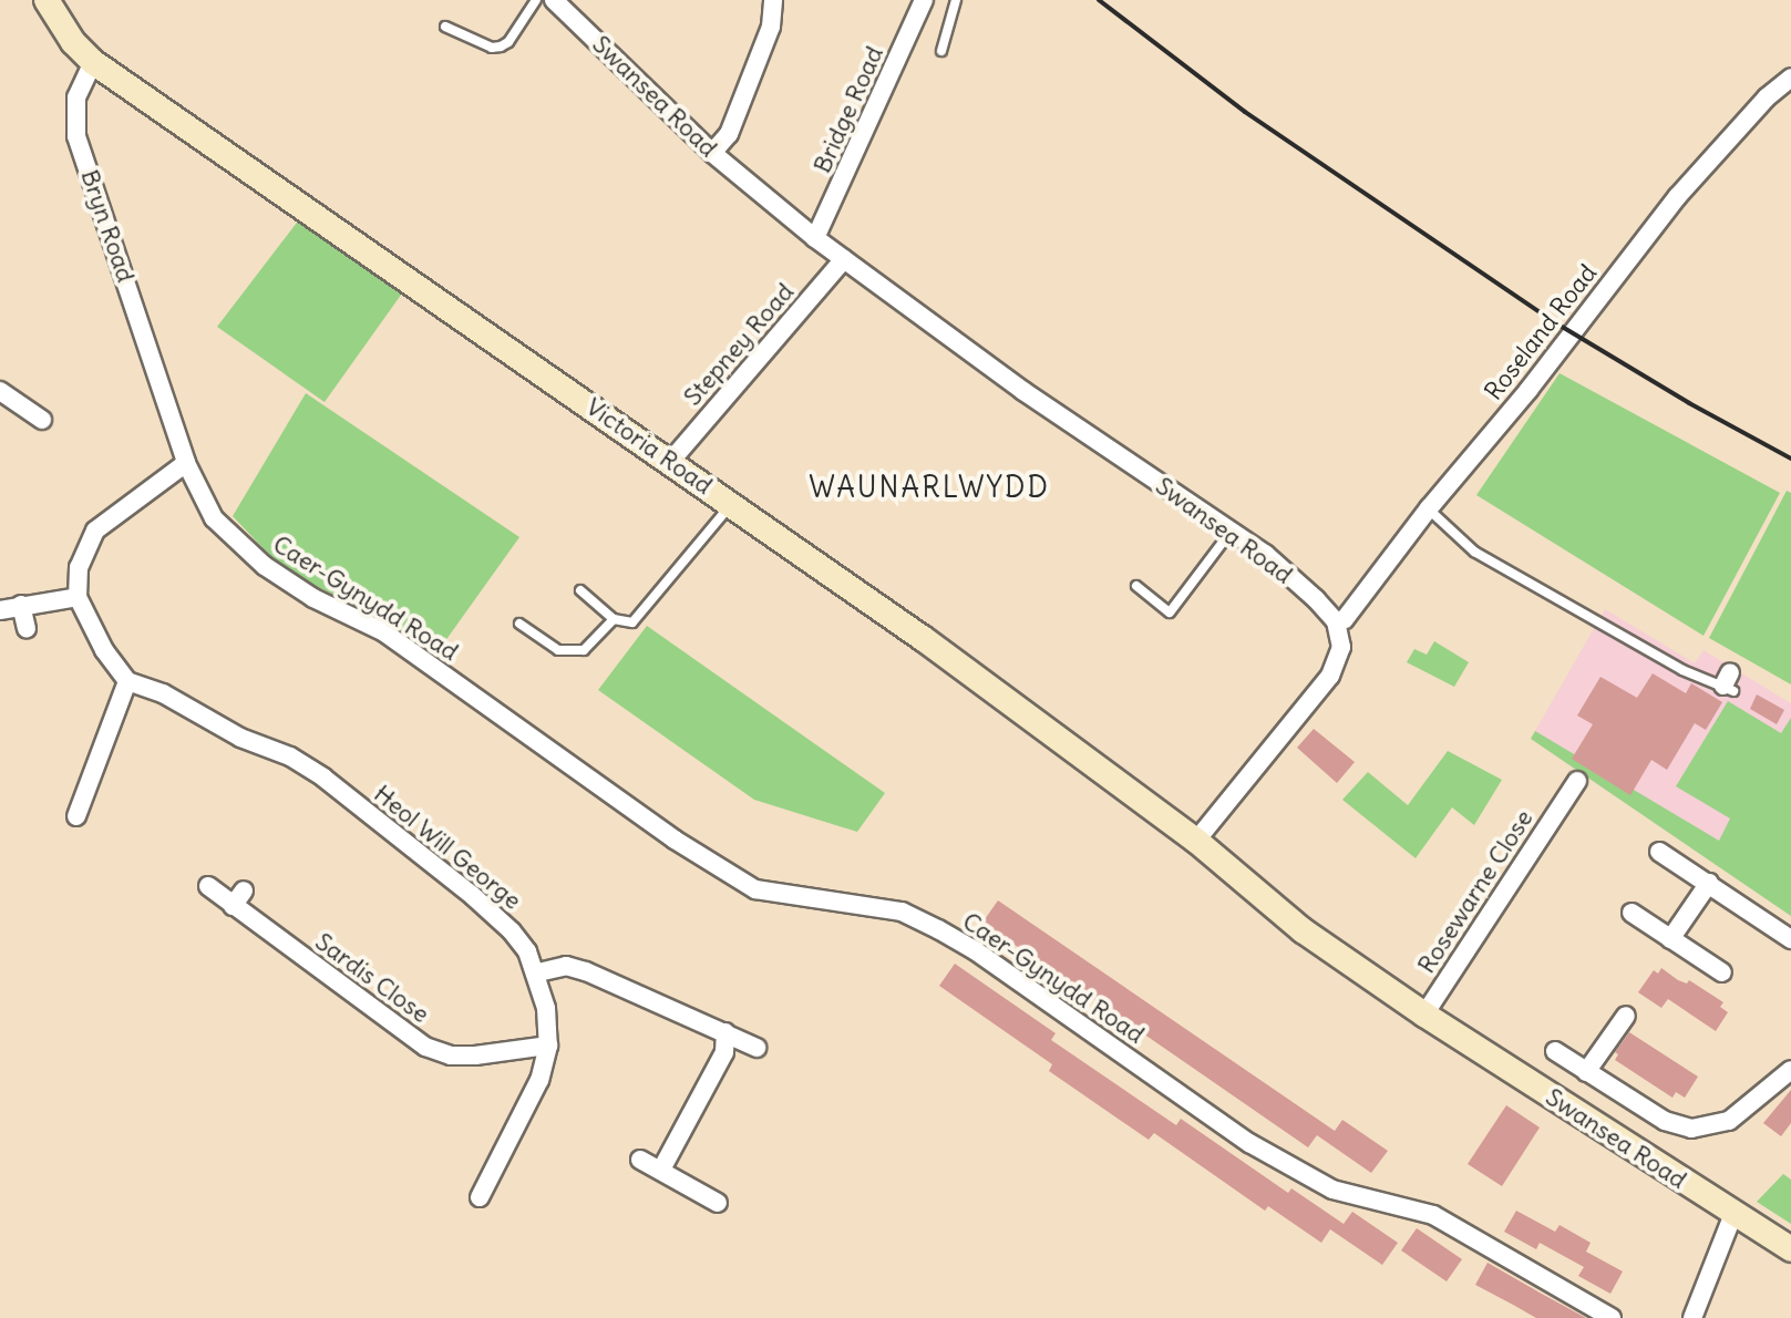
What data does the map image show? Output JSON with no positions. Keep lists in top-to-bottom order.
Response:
{
  "streets": {
    "main road": ["Swansea Road", "Victoria Road"],
    "street": [
      "Bridge Road",
      "Bryn Road",
      "Roseland Road",
      "Stepney Road",
      "Caer-Gynydd Road",
      "Heol Will George",
      "Rosewarne Close",
      "Sardis Close"
    ]
  },
  "crossings": [
    ["Swansea Road", "Bridge Road"],
    ["Swansea Road", "Roseland Road"],
    ["Swansea Road", "Stepney Road"],
    ["Swansea Road", "Victoria Road"],
    ["Swansea Road", "Rosewarne Close"],
    ["Bryn Road", "Victoria Road"],
    ["Bryn Road", "Caer-Gynydd Road"],
    ["Stepney Road", "Victoria Road"],
    ["Heol Will George", "Sardis Close"]
  ],
  "districts": ["WAUNARLWYDD"]
}
